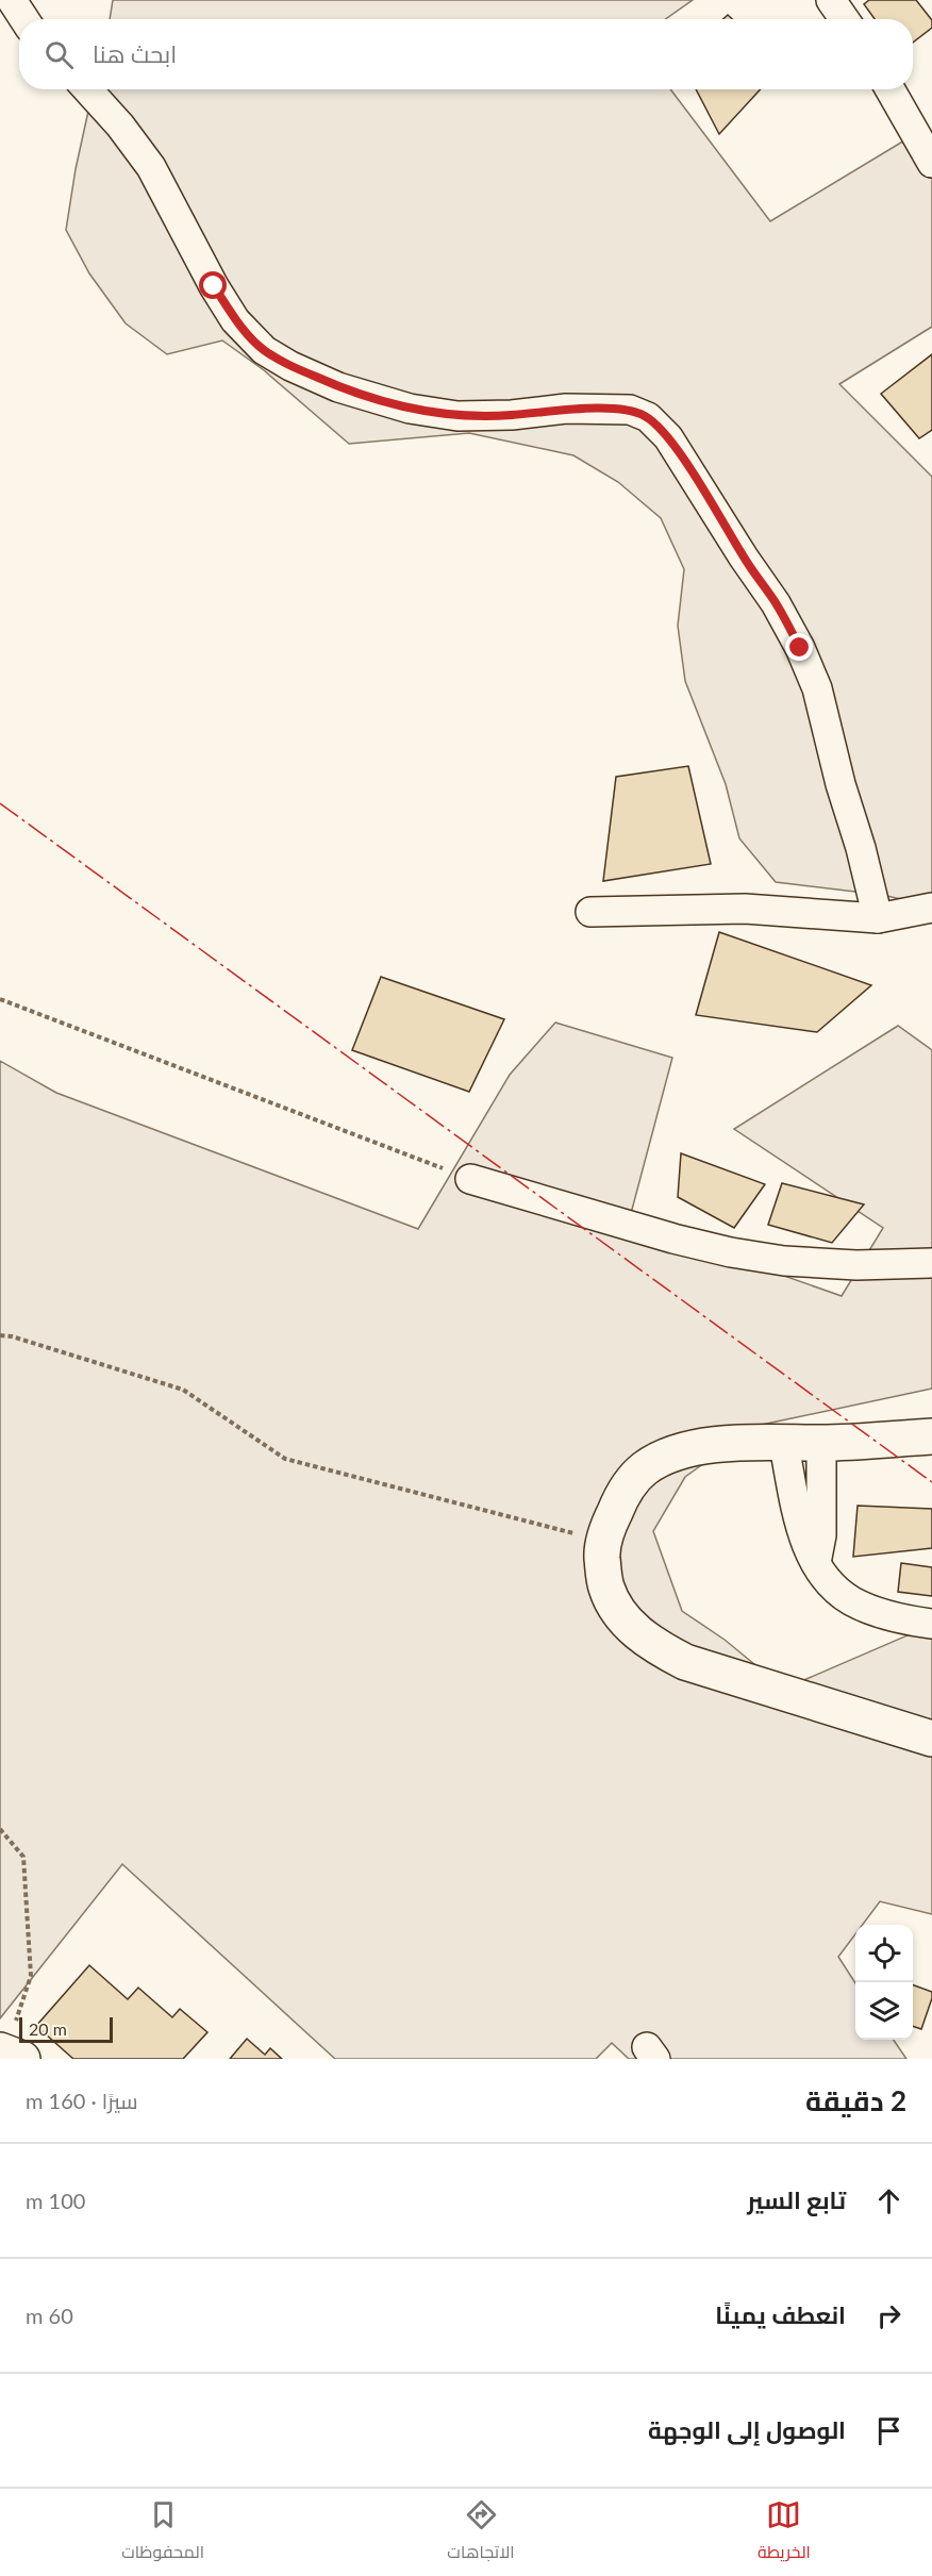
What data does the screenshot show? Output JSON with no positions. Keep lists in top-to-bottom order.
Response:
{
  "scale_bar": "20 m",
  "page": {
    "search": "ابحث هنا",
    "scale": "20 m",
    "heading": ["2 دقيقة", "سيرًا · 160 m"],
    "list": [
      ["تابع السير", "100 m"],
      ["انعطف يمينًا", "60 m"],
      "الوصول إلى الوجهة"
    ],
    "nav": ["الخريطة", "الاتجاهات", "المحفوظات"]
  }
}
